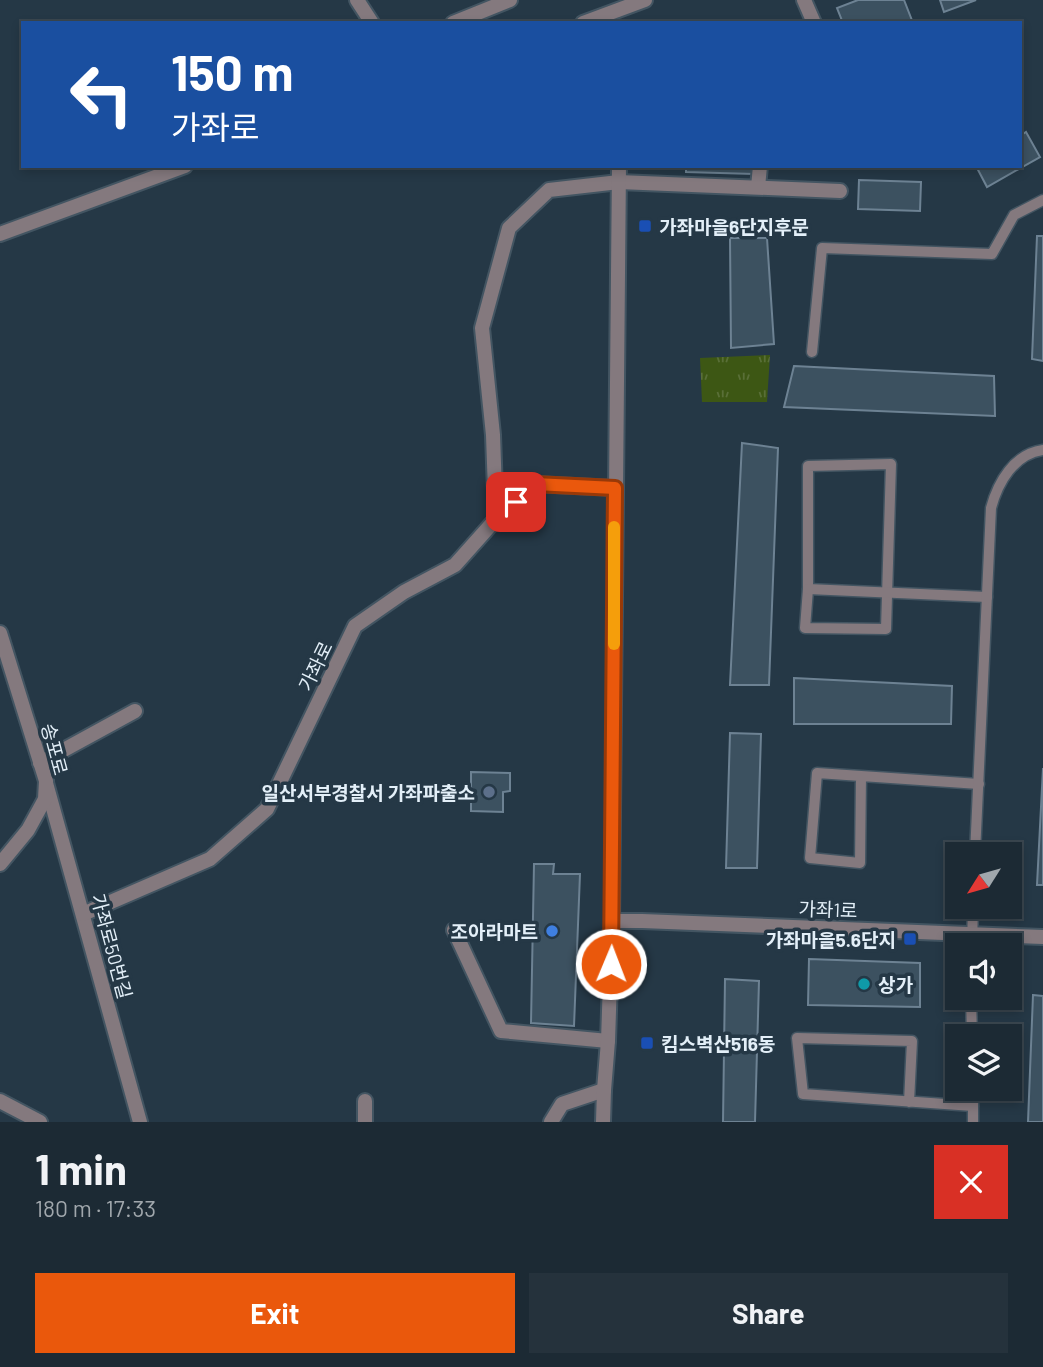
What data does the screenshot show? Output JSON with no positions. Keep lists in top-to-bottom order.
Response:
{
  "streets": {
    "street": [
      "가좌로",
      "송포로",
      "가좌1로",
      "가좌로50번길"
    ]
  },
  "crossings": [
    ["가좌로", "가좌로50번길"],
    ["송포로", "가좌로50번길"]
  ],
  "places": {
    "transit": ["가좌마을6단지후문", "가좌마을5.6단지", "킴스벽산516동"],
    "other": ["일산서부경찰서 가좌파출소", "조아라마트", "상가"]
  },
  "north": "bottom left",
  "page": {
    "turn": ["150 m", "가좌로"],
    "heading": ["1 min", "180 m · 17:33"],
    "buttons": ["Exit", "Share"]
  }
}
